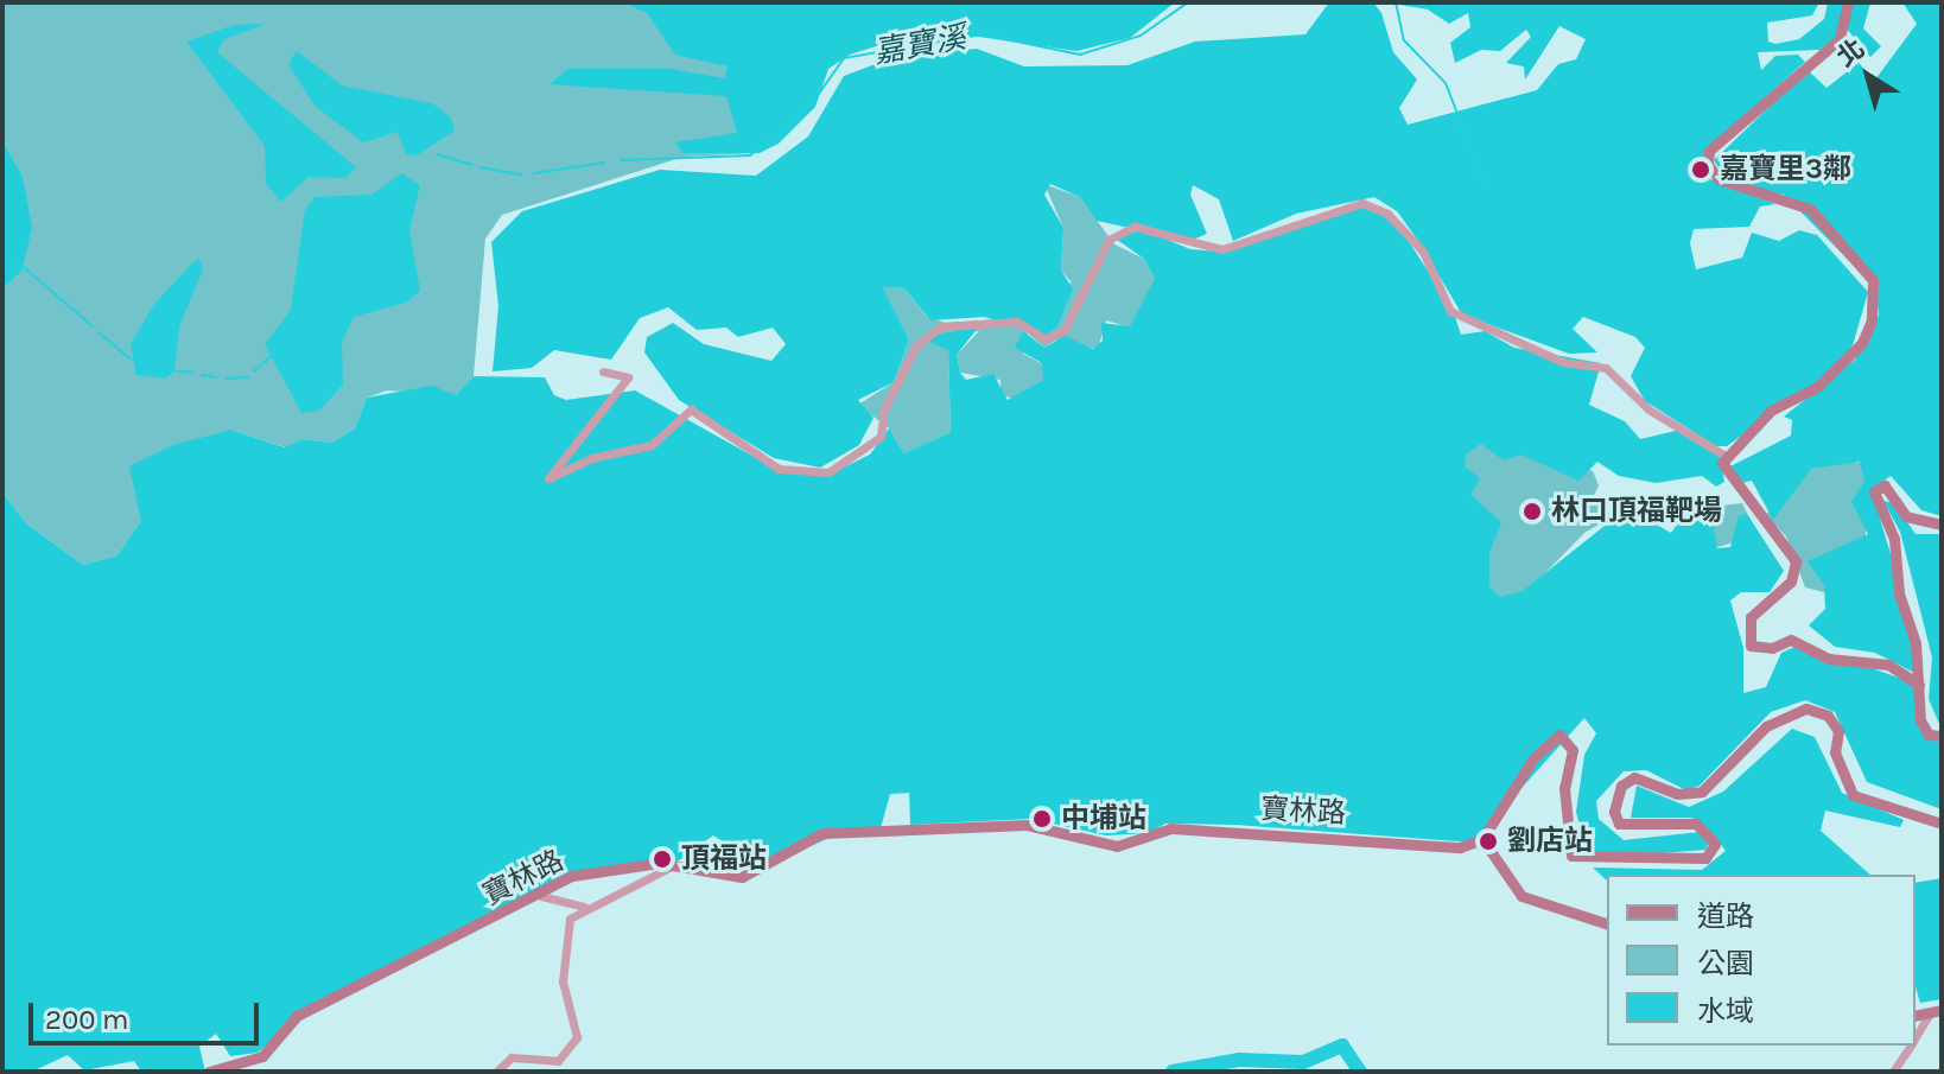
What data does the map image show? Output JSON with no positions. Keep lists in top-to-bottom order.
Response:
{
  "streets": {
    "main road": ["寶林路"]
  },
  "water": ["嘉寶溪"],
  "places": [
    "嘉寶里3鄰",
    "林口頂福靶場",
    "中埔站",
    "劉店站",
    "頂福站"
  ],
  "legend": ["道路", "公園", "水域"],
  "scale_bar": "200 m",
  "north": "top left"
}
